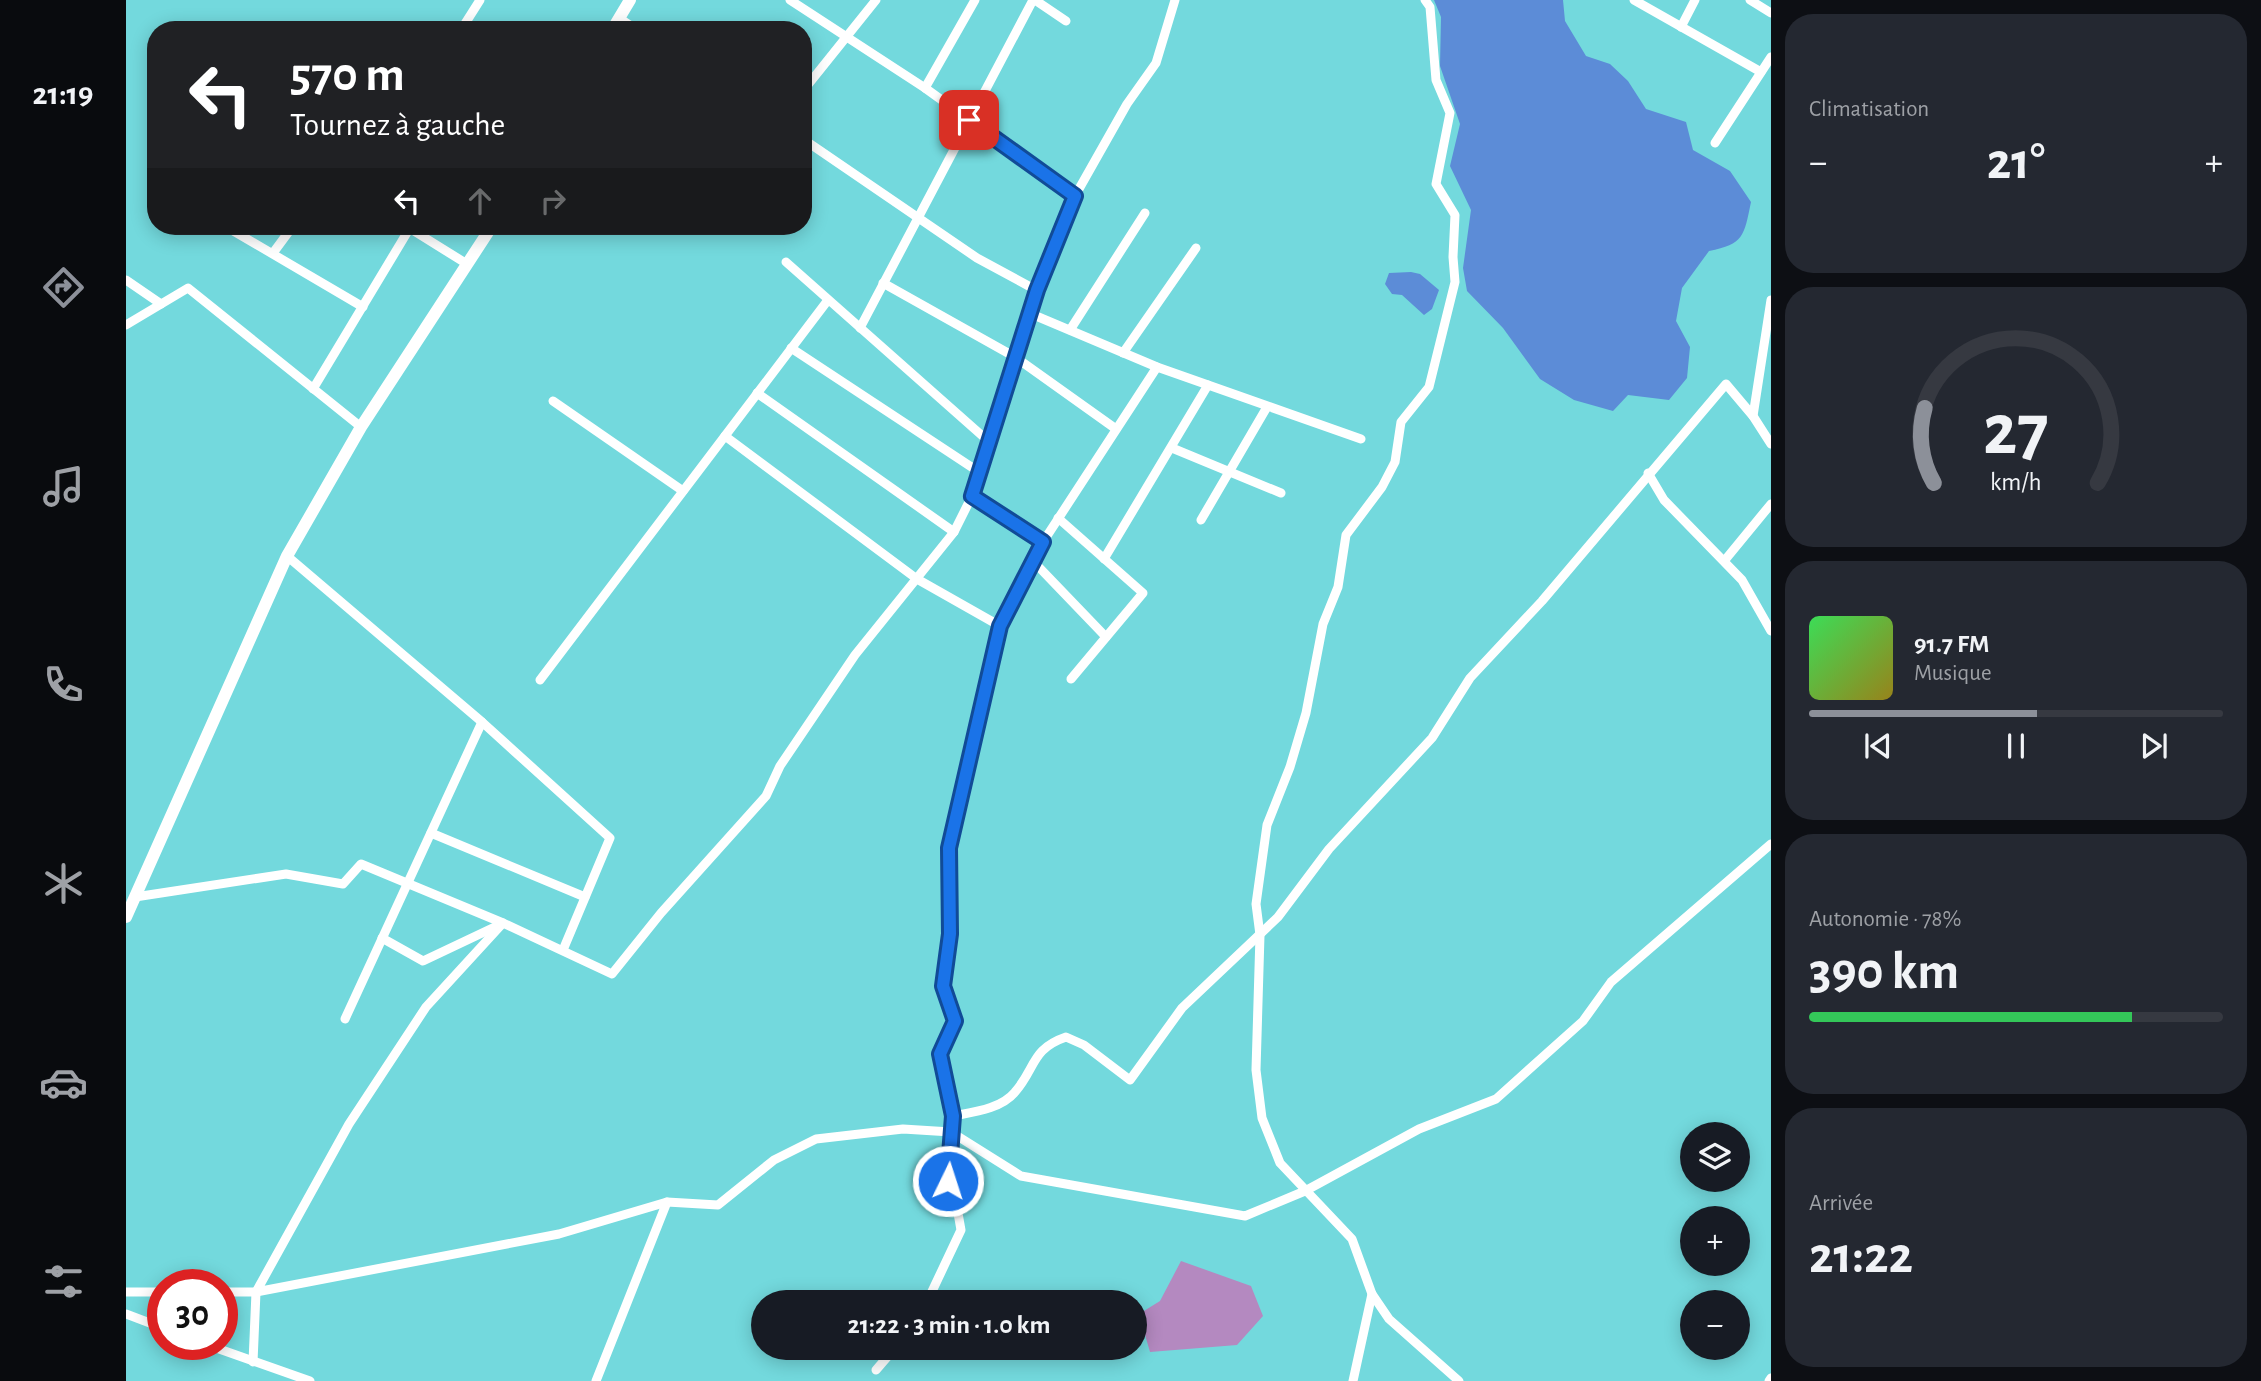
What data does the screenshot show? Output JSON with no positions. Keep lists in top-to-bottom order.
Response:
{
  "page": {
    "tabs": "21:19",
    "tile": [
      "Climatisation",
      ["Autonomie · 78%", "390 km"],
      ["Arrivée", "21:22"]
    ],
    "turn": ["570 m", "Tournez à gauche"],
    "heat": ["−", "21°", "+"],
    "song": ["91.7 FM", "Musique"],
    "map_buttons": ["+", "−"],
    "limit": "30",
    "trip": "21:22 · 3 min · 1.0 km",
    "gauge": ["27", "km/h"]
  }
}
